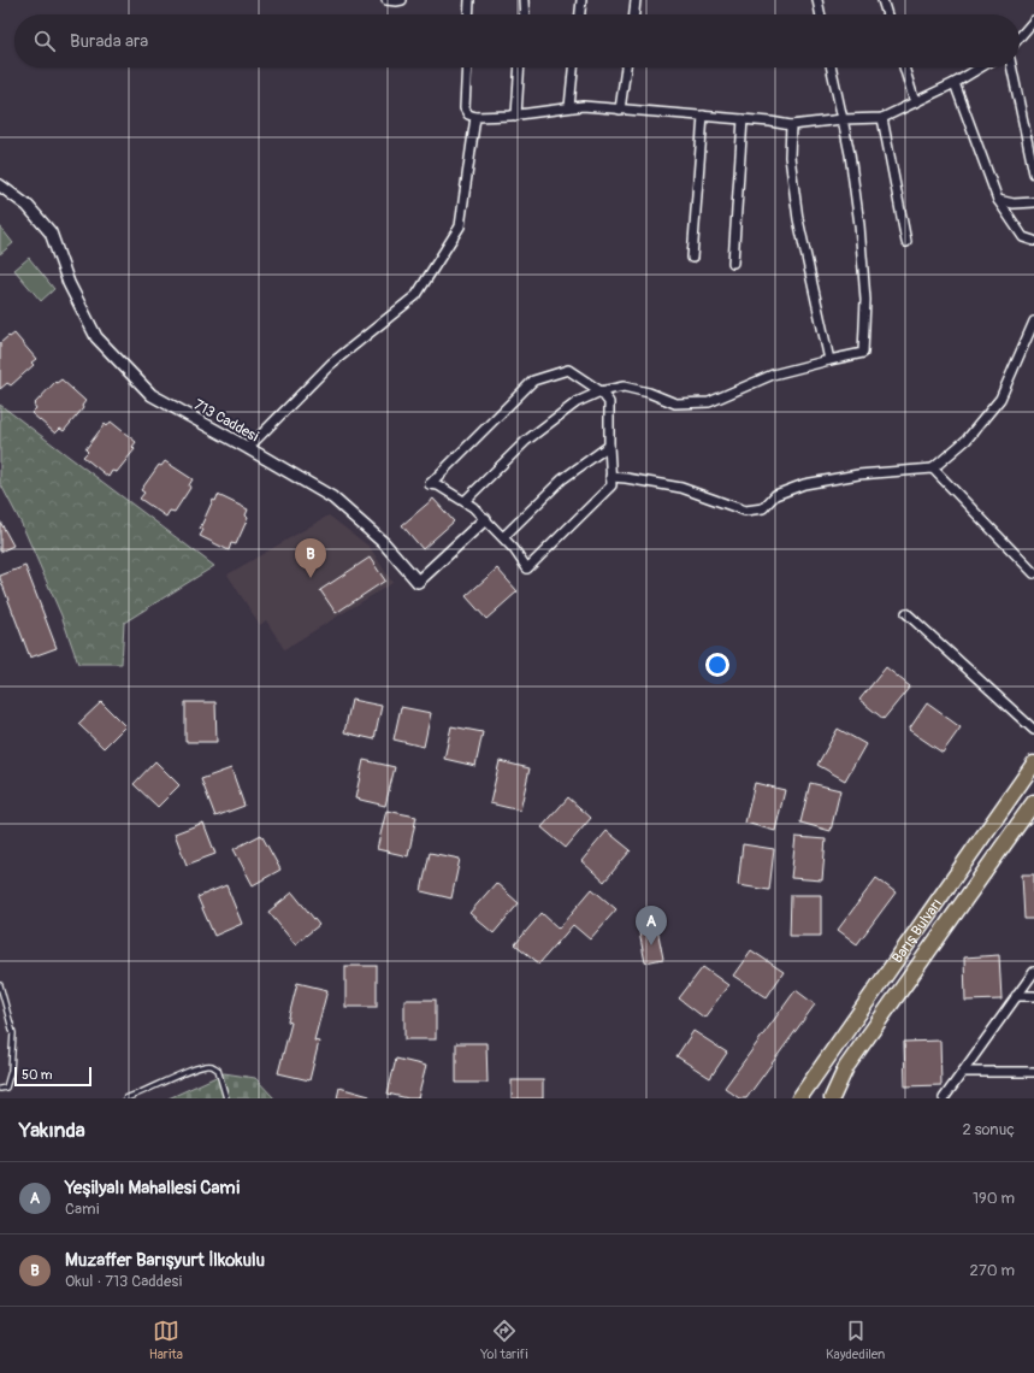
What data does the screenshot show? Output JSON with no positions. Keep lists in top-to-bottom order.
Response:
{
  "streets": {
    "main road": ["Barış Bulvarı"],
    "street": ["713 Caddesi"]
  },
  "scale_bar": "50 m",
  "page": {
    "search": "Burada ara",
    "pins": ["B", "A"],
    "scale": "50 m",
    "heading": ["Yakında", "2 sonuç"],
    "list": [
      {
        "mark": "A",
        "name": "Yeşilyalı Mahallesi Cami",
        "note": "Cami",
        "value": "190 m"
      },
      {
        "mark": "B",
        "name": "Muzaffer Barışyurt İlkokulu",
        "note": "Okul · 713 Caddesi",
        "value": "270 m"
      }
    ],
    "nav": ["Harita", "Yol tarifi", "Kaydedilen"]
  }
}
